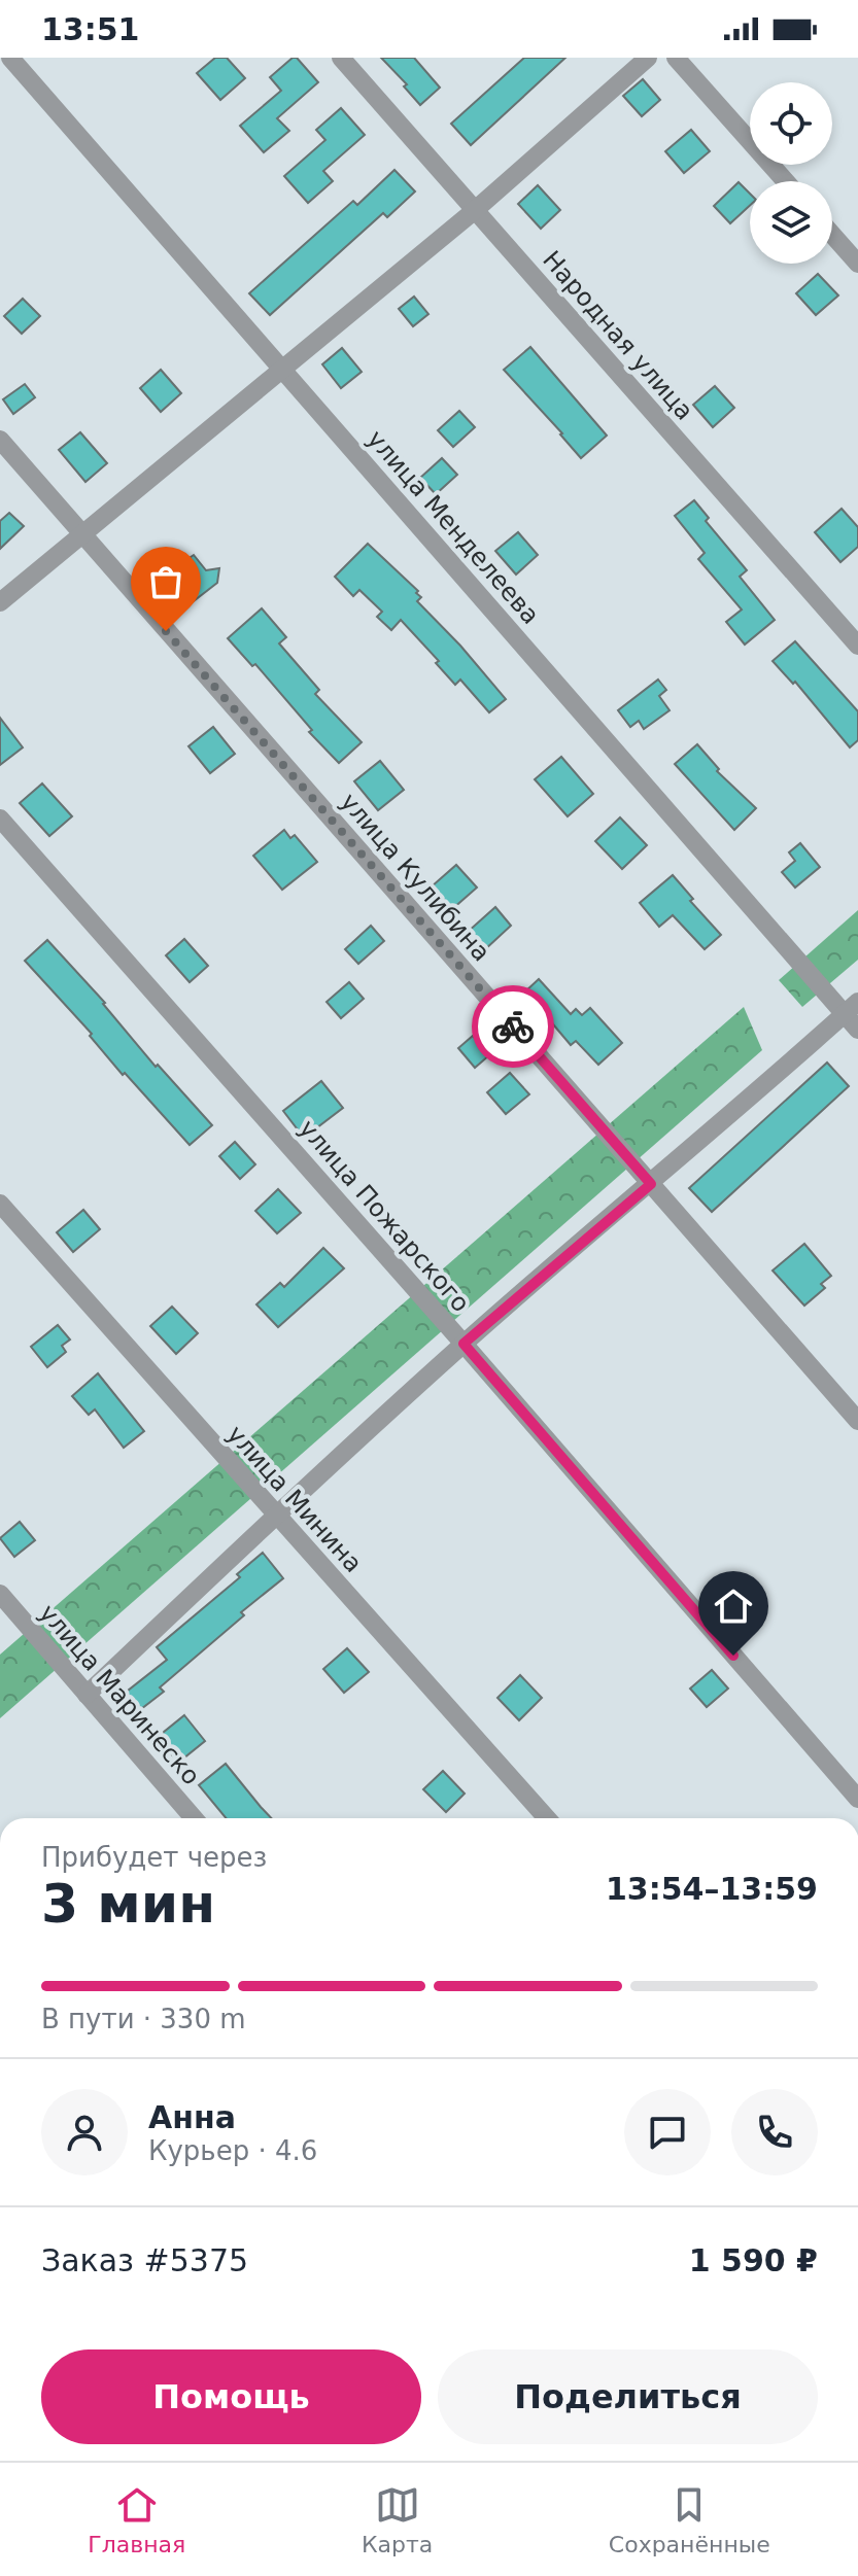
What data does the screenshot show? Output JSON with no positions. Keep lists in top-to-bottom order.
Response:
{
  "streets": {
    "street": [
      "Народная улица",
      "улица Менделеева",
      "улица Кулибина",
      "улица Пожарского",
      "улица Минина",
      "улица Маринеско"
    ]
  },
  "page": {
    "status": "13:51",
    "heading": ["3 мин", "Прибудет через", "13:54–13:59"],
    "panel": [
      "Анна",
      "Курьер · 4.6",
      "Заказ #5375",
      "1 590 ₽"
    ],
    "bar": "В пути · 330 m",
    "buttons": ["Помощь", "Поделиться"],
    "tabs": ["Главная", "Карта", "Сохранённые"]
  }
}
